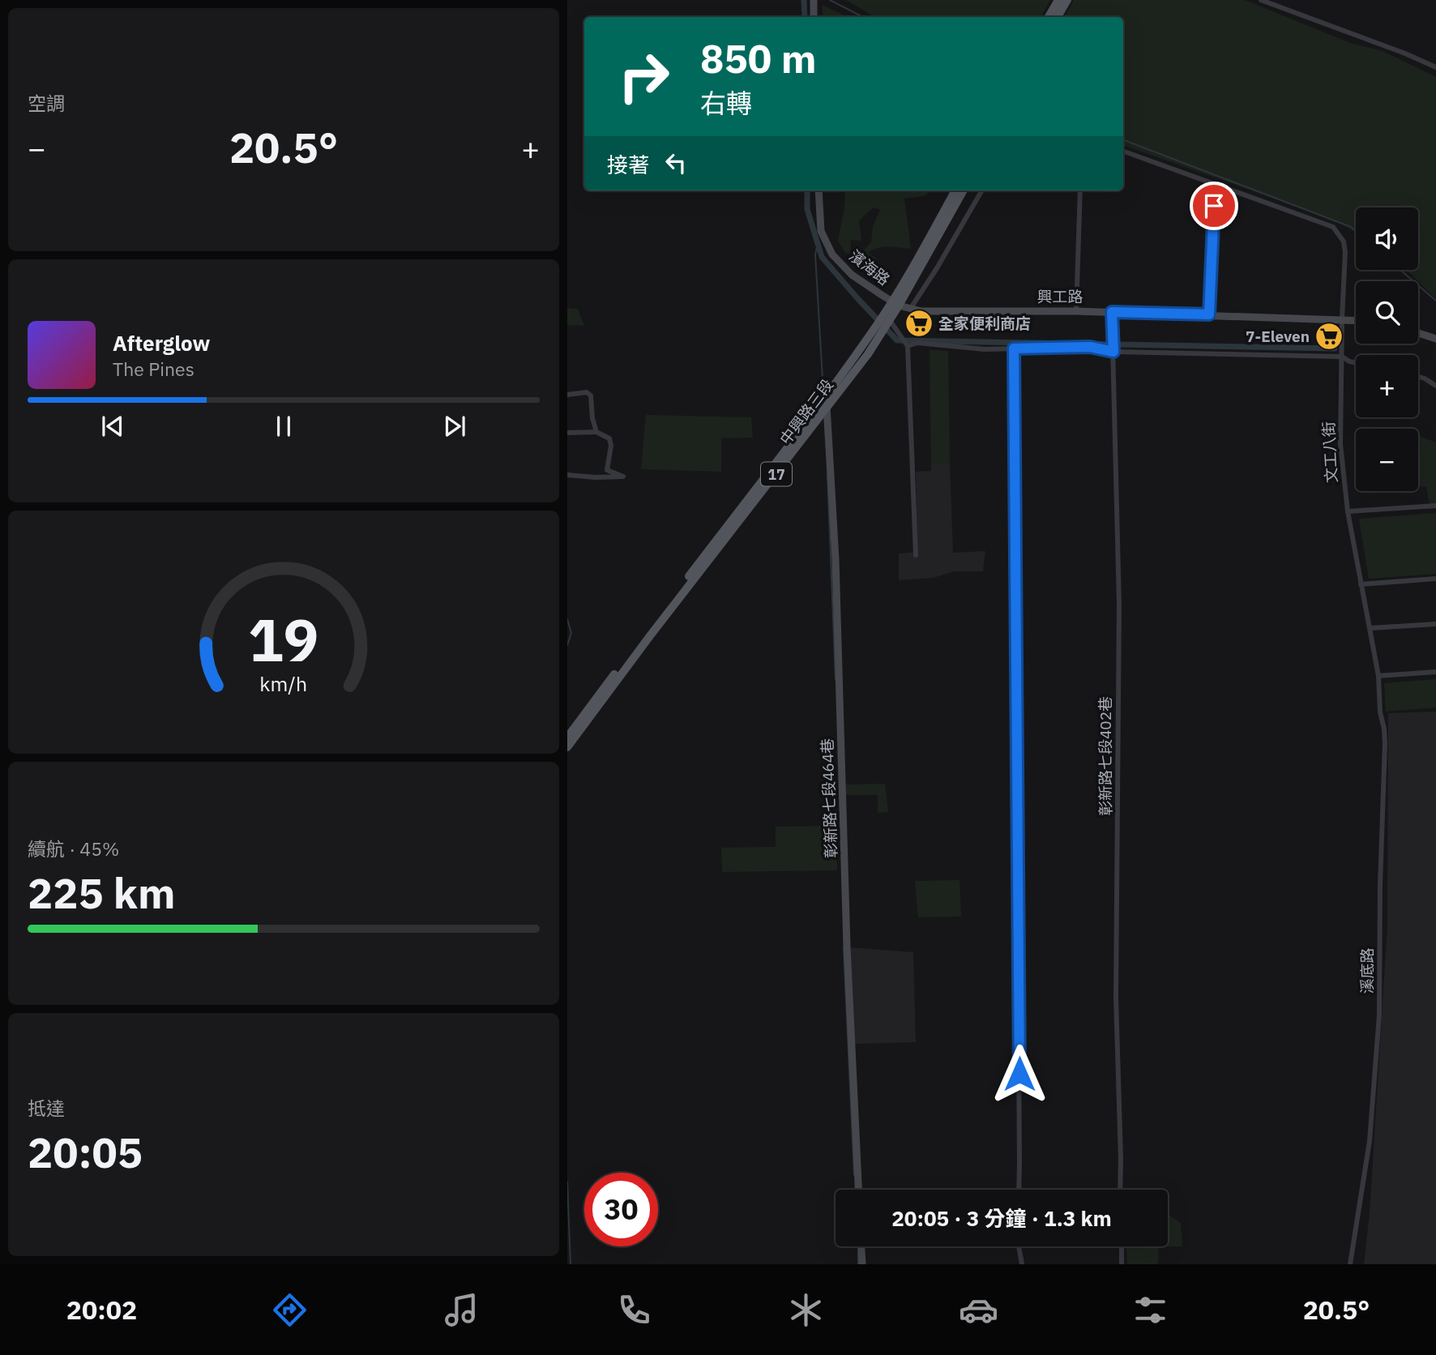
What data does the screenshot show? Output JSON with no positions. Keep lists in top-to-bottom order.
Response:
{
  "streets": {
    "main road": ["中興路三段", "17"],
    "street": [
      "濱海路",
      "興工路",
      "文工八街",
      "彰新路七段402巷",
      "彰新路七段464巷",
      "溪底路"
    ]
  },
  "crossings": [
    ["濱海路", "興工路"],
    ["濱海路", "中興路三段"],
    ["興工路", "中興路三段"],
    ["興工路", "文工八街"],
    ["興工路", "彰新路七段402巷"],
    ["中興路三段", "彰新路七段464巷"],
    ["文工八街", "溪底路"]
  ],
  "places": {
    "supermarket": ["全家便利商店", "7-Eleven"]
  },
  "page": {
    "tile": [
      "空調",
      ["續航 · 45%", "225 km"],
      ["抵達", "20:05"]
    ],
    "turn": ["850 m", "右轉"],
    "heat": ["−", "20.5°", "+"],
    "then": "接著",
    "map_buttons": ["+", "−"],
    "song": ["Afterglow", "The Pines"],
    "limit": "30",
    "trip": "20:05 · 3 分鐘 · 1.3 km",
    "tabs": ["20:02", "20.5°"],
    "gauge": ["19", "km/h"]
  }
}
